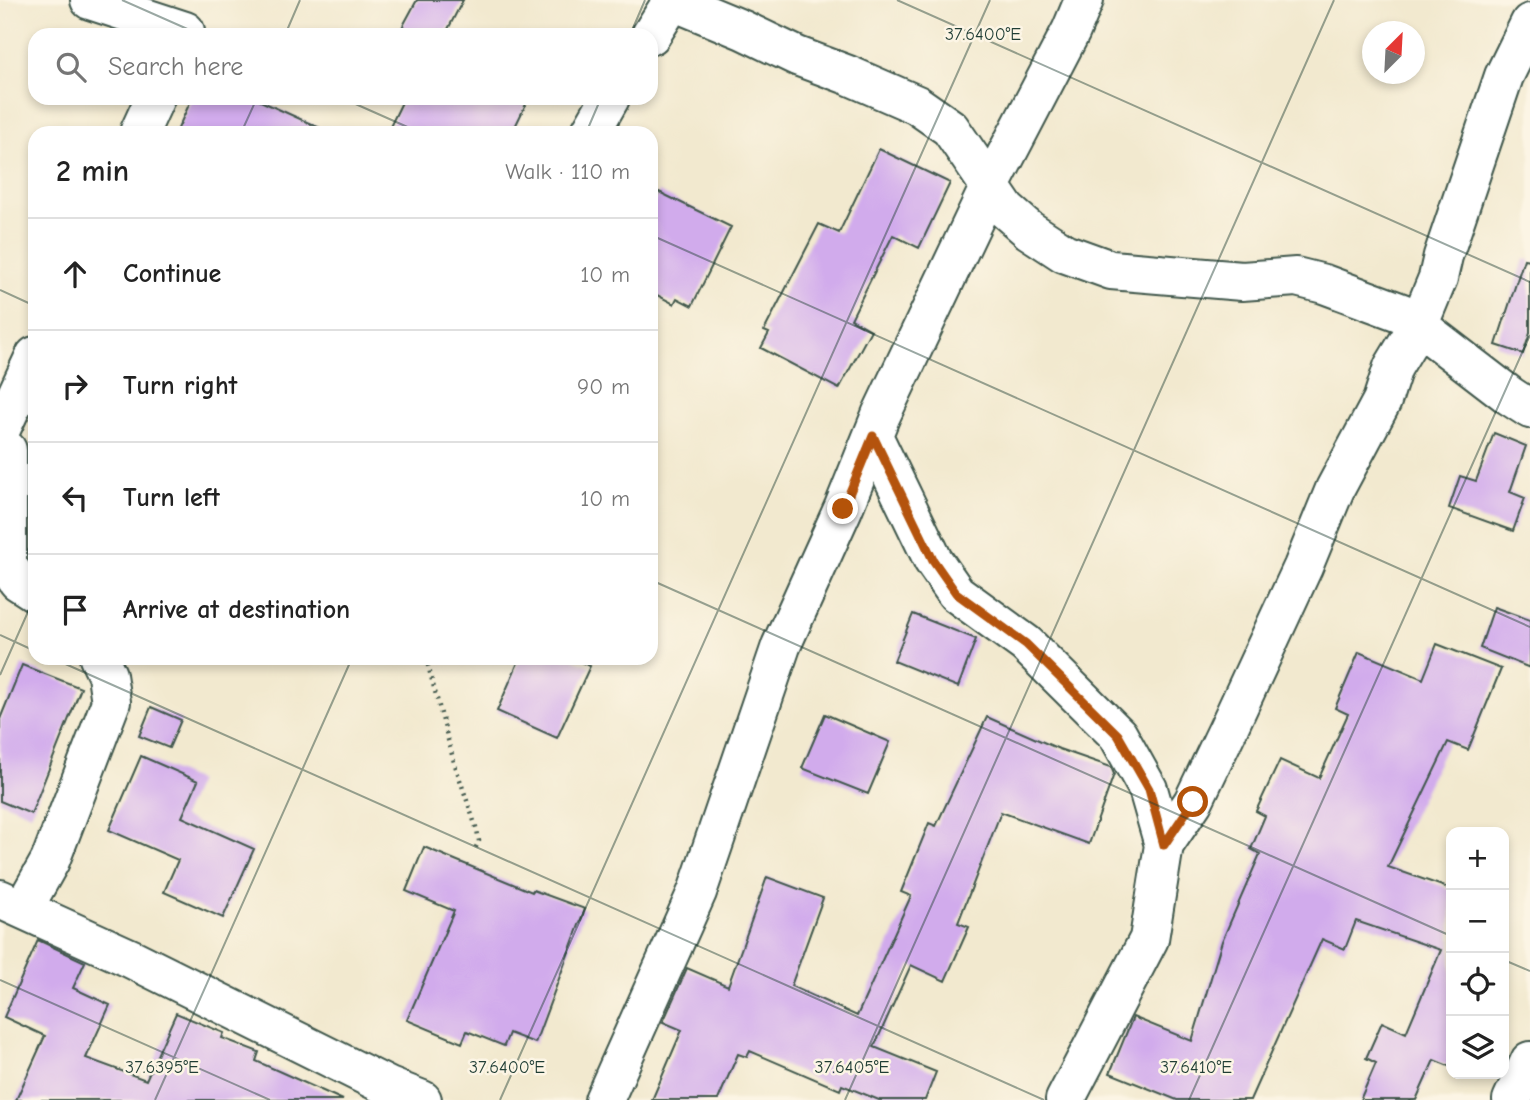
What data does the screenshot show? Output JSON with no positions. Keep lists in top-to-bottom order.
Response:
{
  "north": "top right",
  "page": {
    "search": "Search here",
    "heading": ["2 min", "Walk · 110 m"],
    "list": [
      ["Continue", "10 m"],
      ["Turn right", "90 m"],
      ["Turn left", "10 m"],
      "Arrive at destination"
    ],
    "map_buttons": ["+", "−"]
  },
  "coordinates": [
    "37.6400°E",
    "37.6395°E",
    "37.6405°E",
    "37.6410°E"
  ]
}
